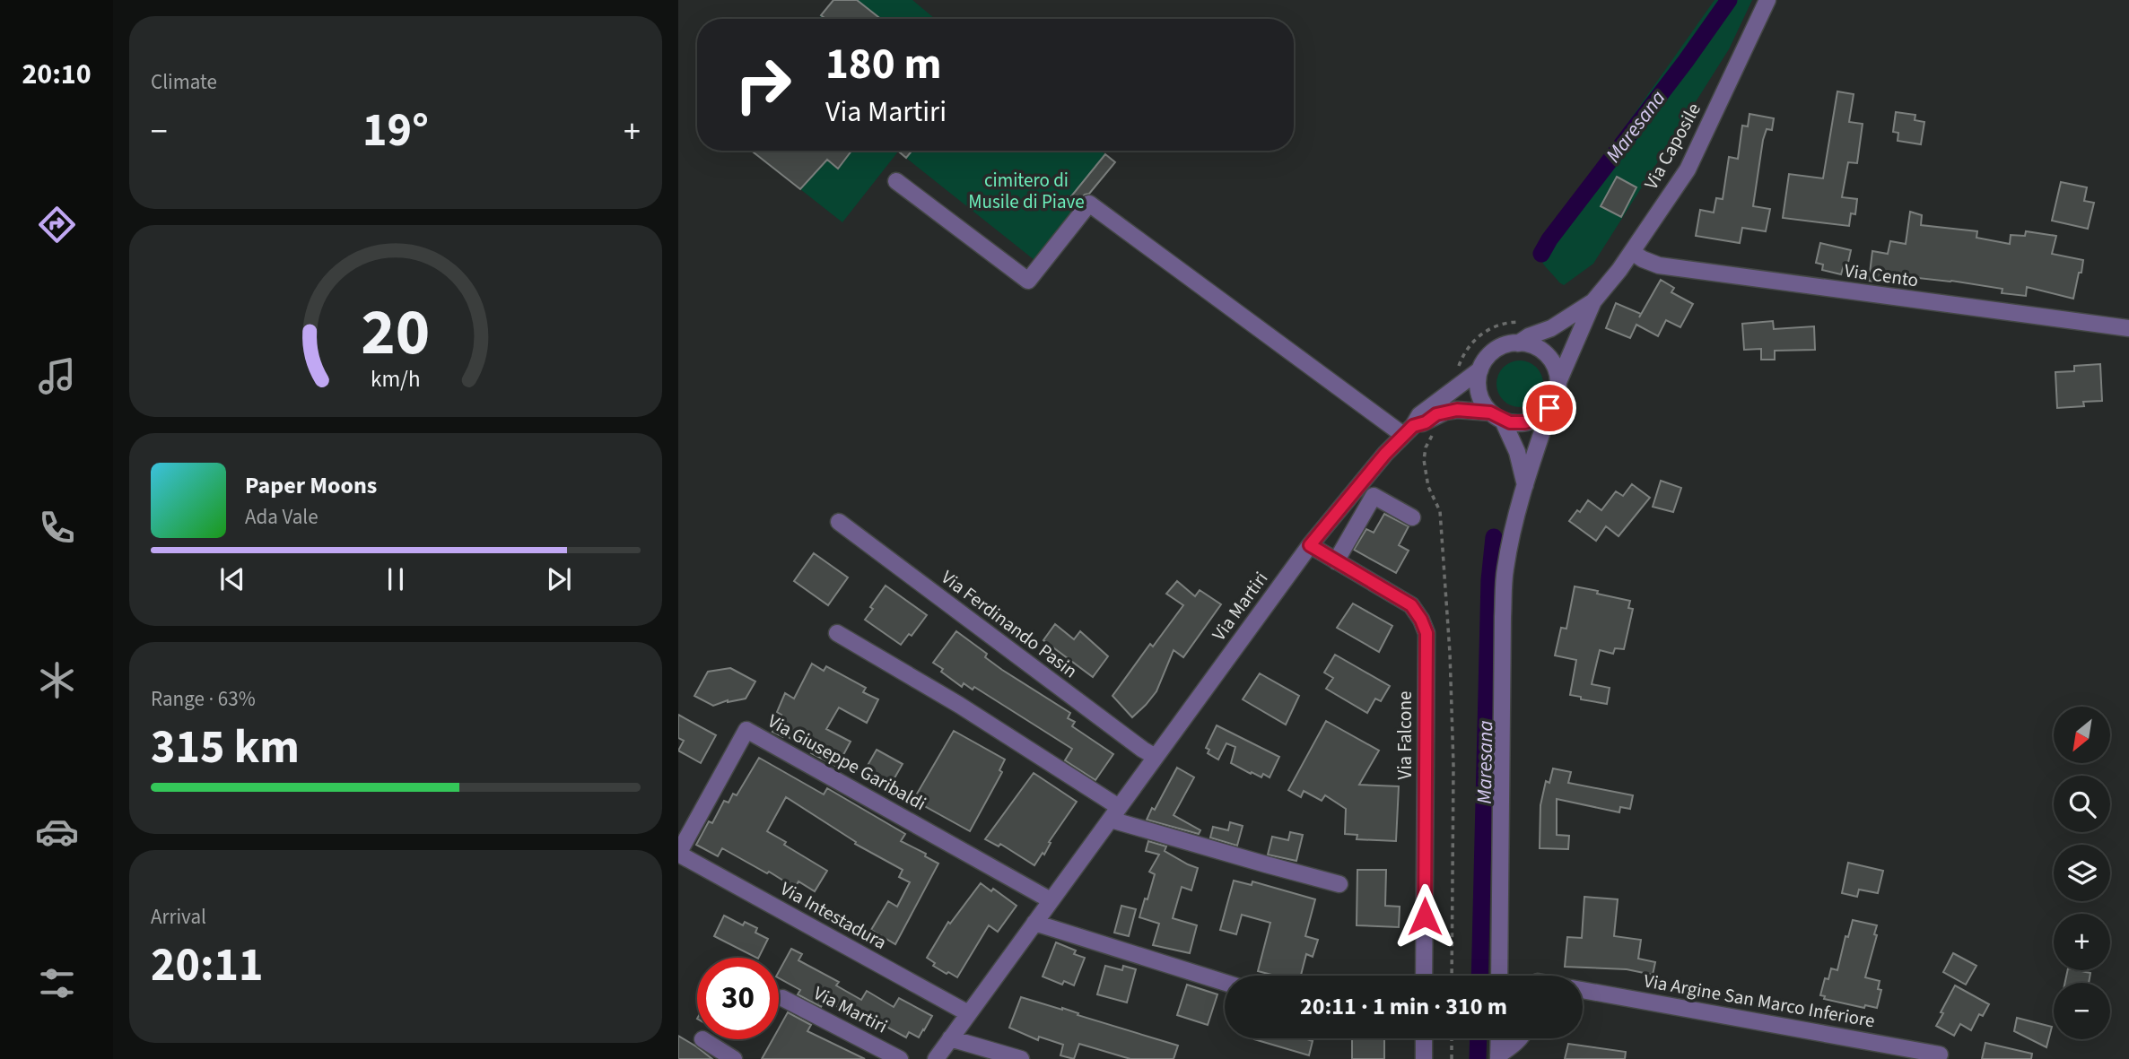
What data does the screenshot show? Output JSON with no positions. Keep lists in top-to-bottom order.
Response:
{
  "streets": {
    "street": [
      "Via Caposile",
      "Via Cento",
      "Via Martiri",
      "Via Ferdinando Pasin",
      "Via Falcone",
      "Via Giuseppe Garibaldi",
      "Via Intestadura",
      "Via Argine San Marco Inferiore"
    ]
  },
  "crossings": [
    ["Via Caposile", "Via Cento"],
    ["Via Caposile", "Via Martiri"],
    ["Via Martiri", "Via Ferdinando Pasin"],
    ["Via Martiri", "Via Falcone"],
    ["Via Martiri", "Via Giuseppe Garibaldi"],
    ["Via Martiri", "Via Intestadura"],
    ["Via Giuseppe Garibaldi", "Via Intestadura"]
  ],
  "water": ["Maresana"],
  "parks": ["cimitero di Musile di Piave"],
  "north": "bottom left",
  "page": {
    "tabs": "20:10",
    "tile": [
      "Climate",
      ["Range · 63%", "315 km"],
      ["Arrival", "20:11"]
    ],
    "turn": ["180 m", "Via Martiri"],
    "heat": ["−", "19°", "+"],
    "song": ["Paper Moons", "Ada Vale"],
    "map_buttons": ["+", "−"],
    "limit": "30",
    "trip": "20:11 · 1 min · 310 m",
    "gauge": ["20", "km/h"]
  }
}
